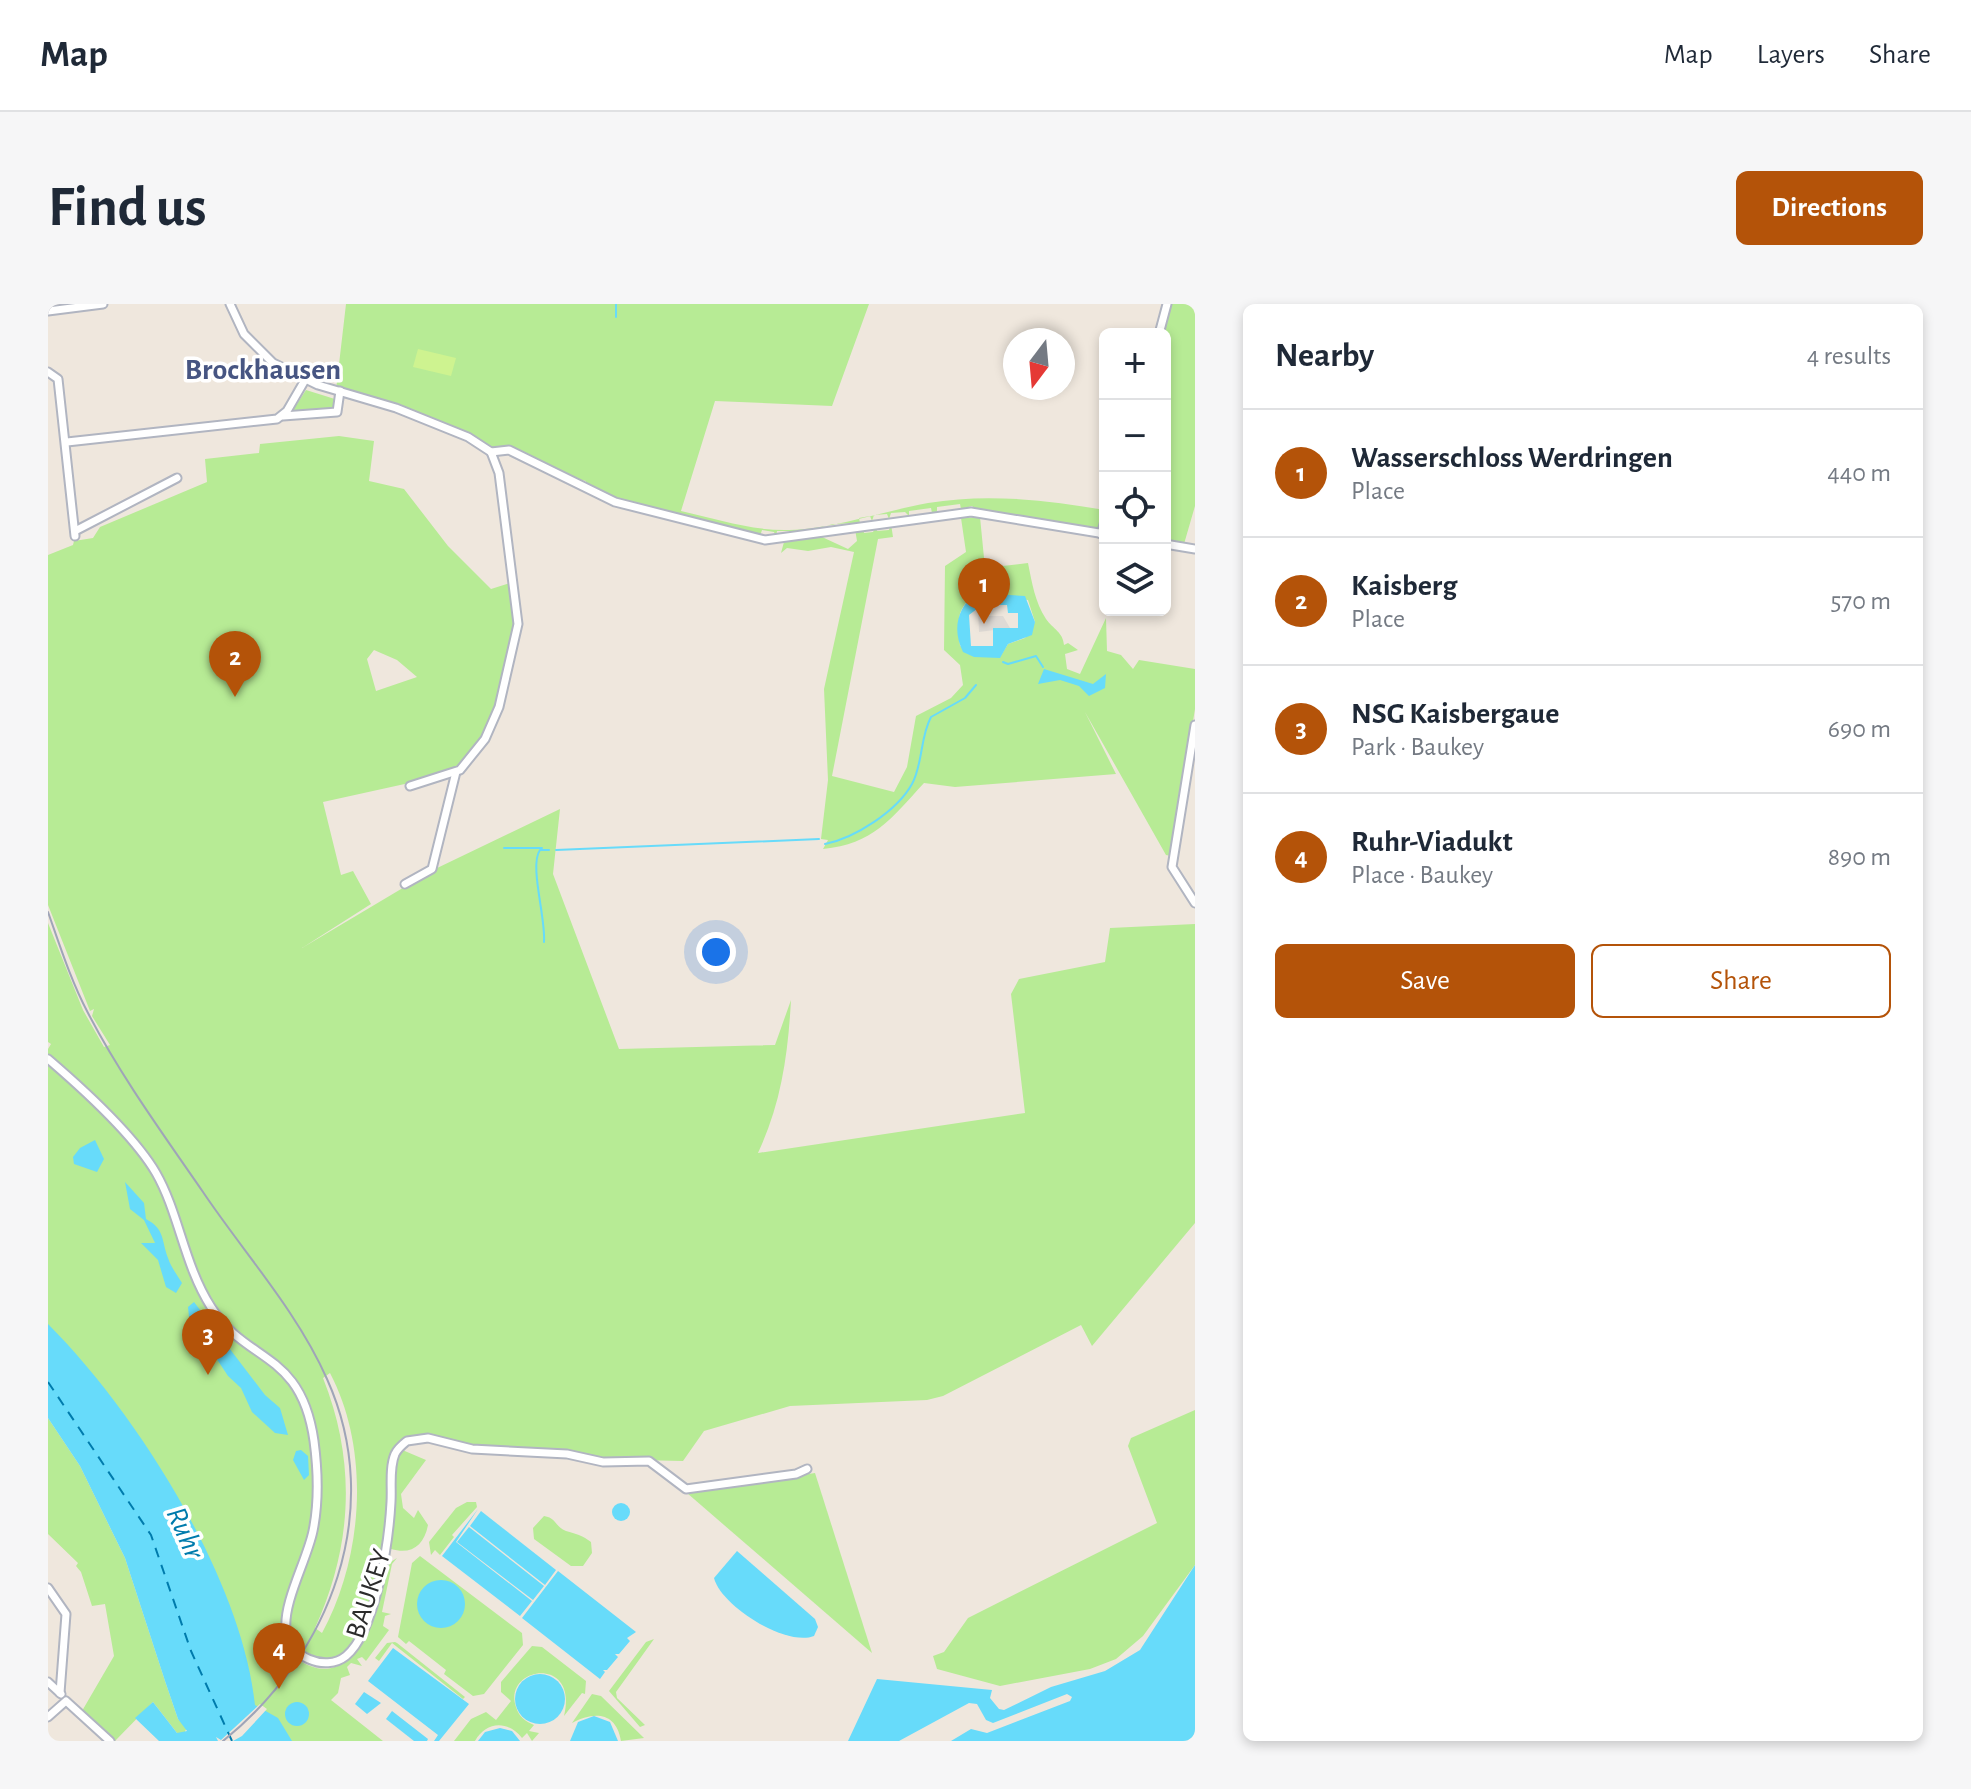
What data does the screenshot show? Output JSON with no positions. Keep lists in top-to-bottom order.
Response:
{
  "streets": {
    "street": ["BAUKEY"]
  },
  "districts": ["Brockhausen"],
  "water": ["Ruhr"],
  "north": "bottom",
  "page": {
    "header": "Map",
    "nav": ["Map", "Layers", "Share"],
    "buttons": [
      "Directions",
      ["Save", "Share"]
    ],
    "title": "Find us",
    "heading": ["Nearby", "4 results"],
    "map_buttons": ["+", "−"],
    "list": [
      {
        "mark": "1",
        "name": "Wasserschloss Werdringen",
        "note": "Place",
        "value": "440 m"
      },
      {
        "mark": "2",
        "name": "Kaisberg",
        "note": "Place",
        "value": "570 m"
      },
      {
        "mark": "3",
        "name": "NSG Kaisbergaue",
        "note": "Park · Baukey",
        "value": "690 m"
      },
      {
        "mark": "4",
        "name": "Ruhr-Viadukt",
        "note": "Place · Baukey",
        "value": "890 m"
      }
    ],
    "pins": [
      "1",
      "2",
      "3",
      "4"
    ]
  }
}
